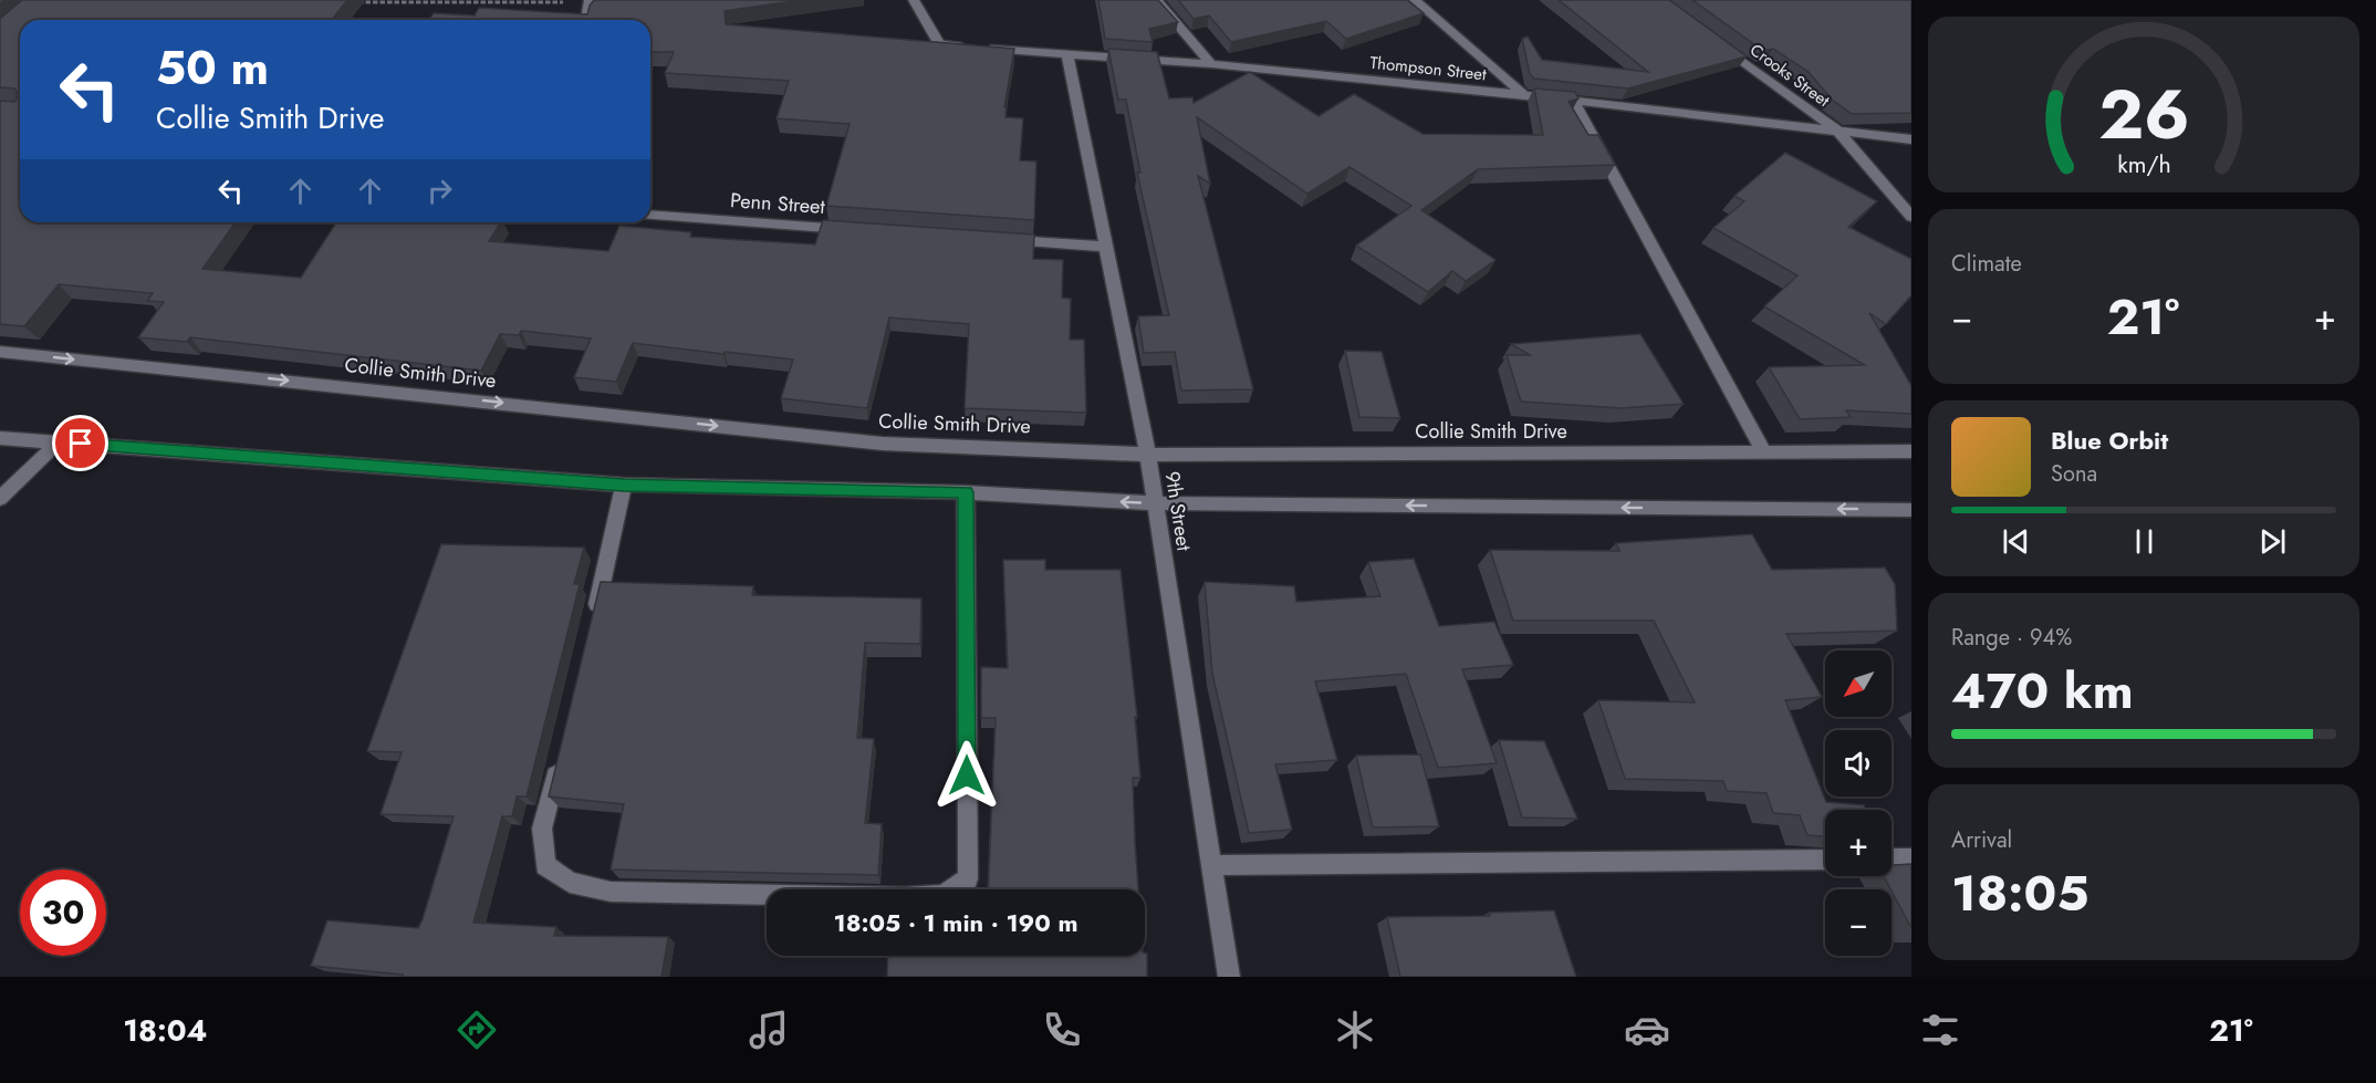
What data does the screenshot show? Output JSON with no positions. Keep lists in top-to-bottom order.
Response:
{
  "streets": {
    "street": [
      "Thompson Street",
      "Crooks Street",
      "Penn Street",
      "Collie Smith Drive",
      "9th Street"
    ]
  },
  "crossings": [
    ["Thompson Street", "Crooks Street"],
    ["Thompson Street", "9th Street"],
    ["Collie Smith Drive", "9th Street"]
  ],
  "north": "bottom left",
  "page": {
    "turn": ["50 m", "Collie Smith Drive"],
    "tile": [
      "Climate",
      ["Range · 94%", "470 km"],
      ["Arrival", "18:05"]
    ],
    "heat": ["−", "21°", "+"],
    "song": ["Blue Orbit", "Sona"],
    "map_buttons": ["+", "−"],
    "limit": "30",
    "trip": "18:05 · 1 min · 190 m",
    "tabs": ["18:04", "21°"],
    "gauge": ["26", "km/h"]
  }
}
